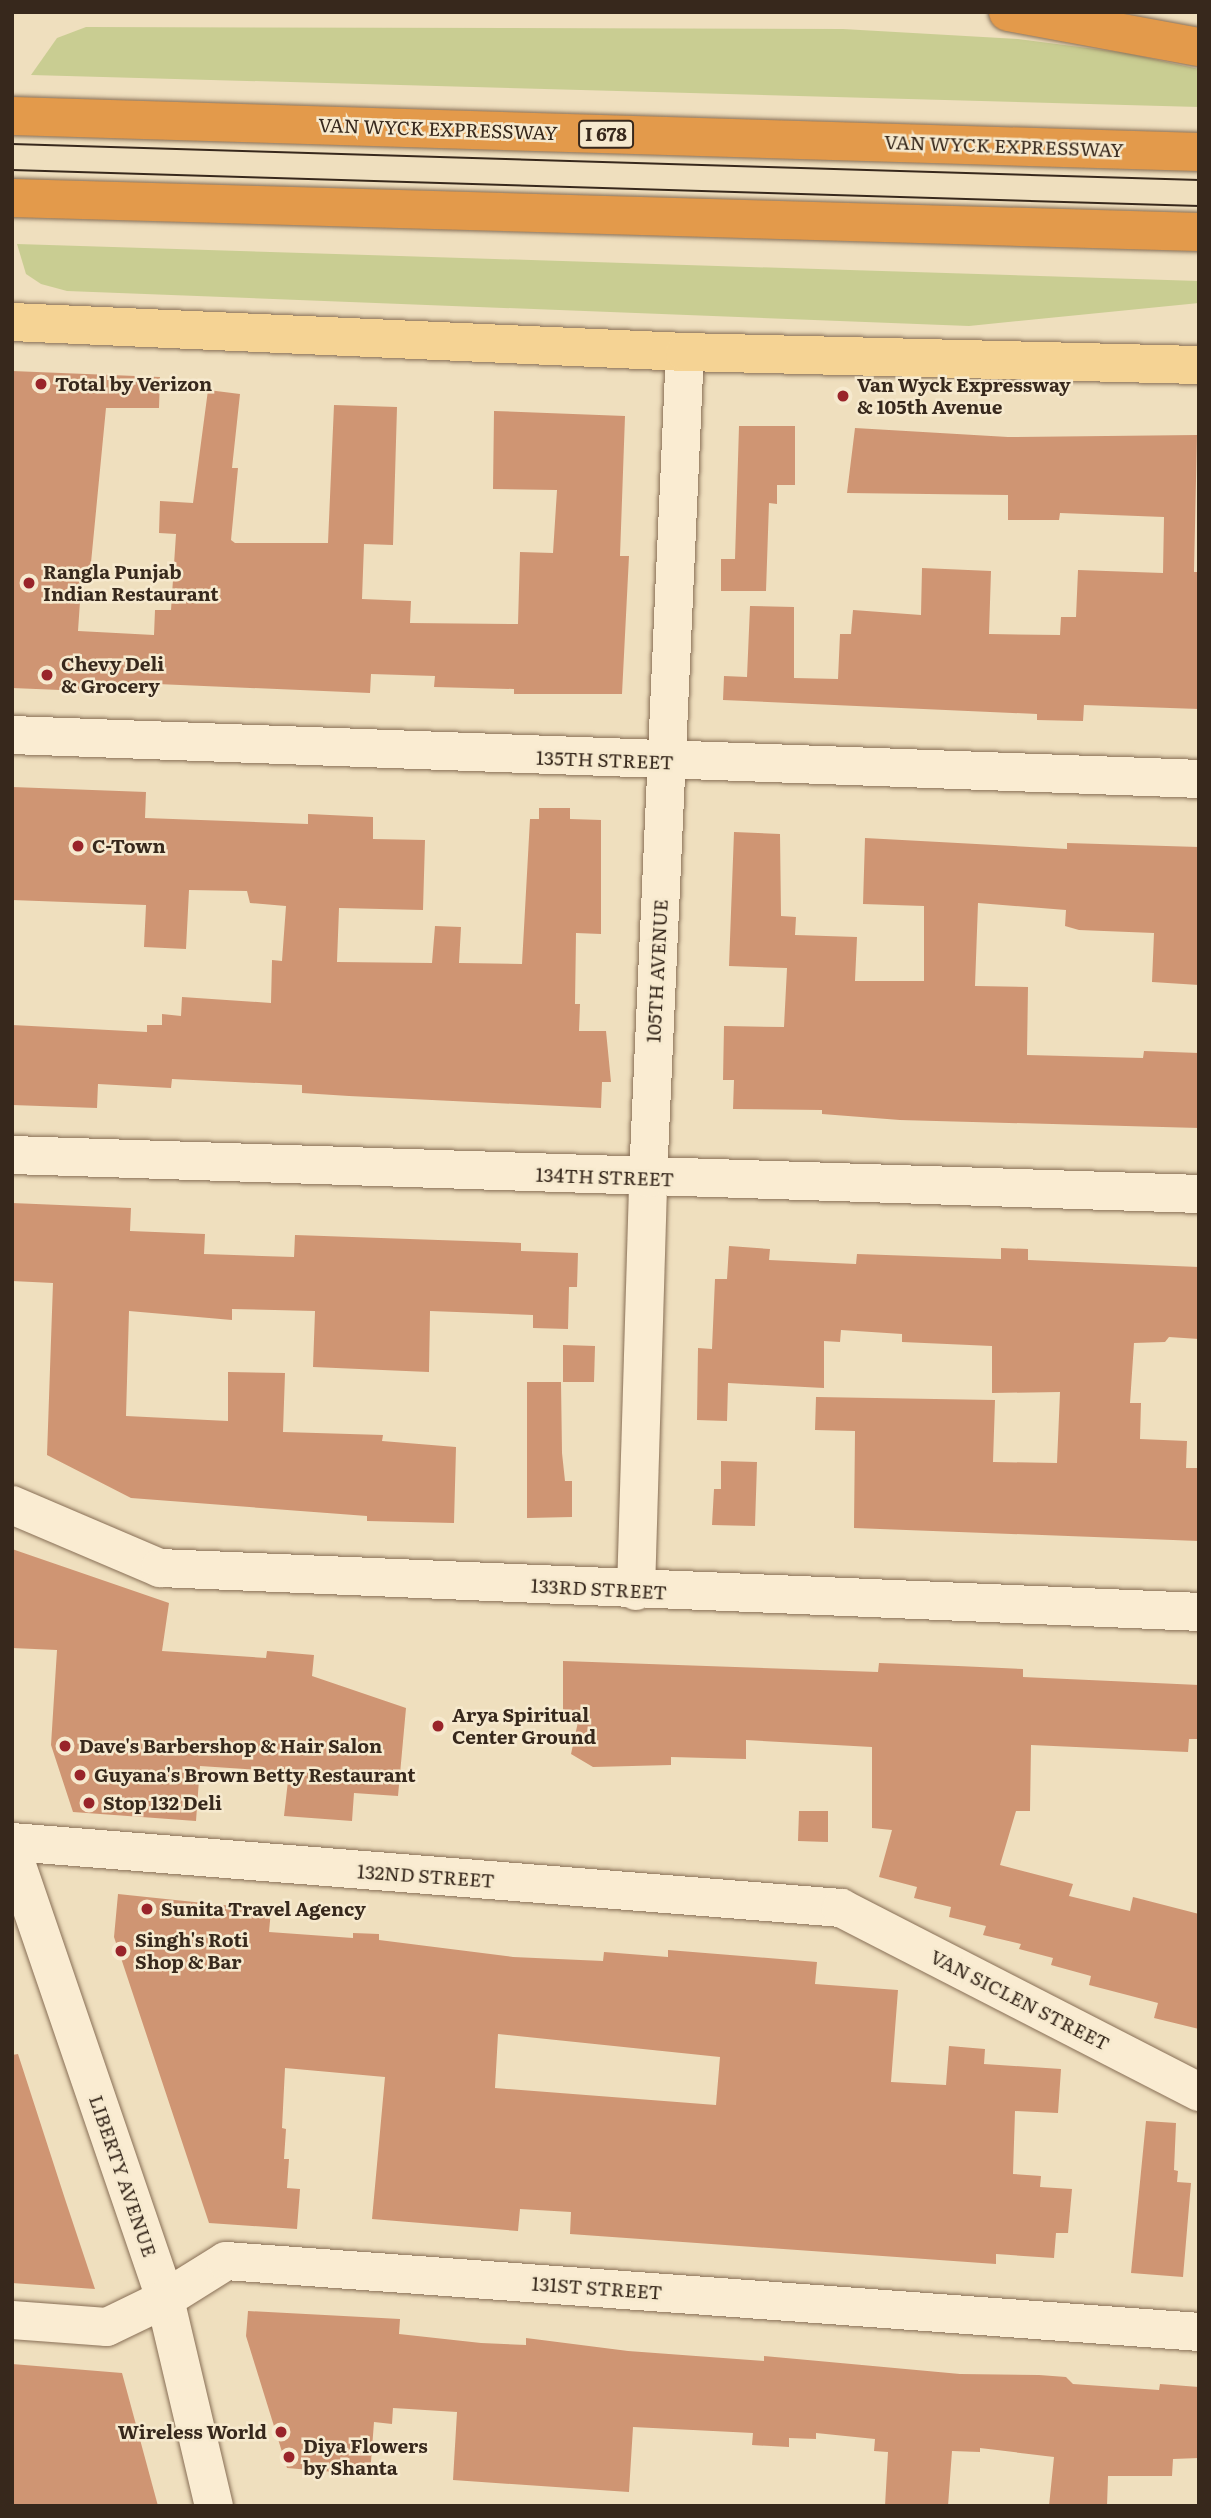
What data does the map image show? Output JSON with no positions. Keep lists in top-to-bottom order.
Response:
{
  "streets": {
    "highway": ["VAN WYCK EXPRESSWAY", "I 678"],
    "street": [
      "135TH STREET",
      "105TH AVENUE",
      "134TH STREET",
      "133RD STREET",
      "132ND STREET",
      "VAN SICLEN STREET",
      "LIBERTY AVENUE",
      "131ST STREET"
    ]
  },
  "crossings": [
    ["135TH STREET", "105TH AVENUE"],
    ["105TH AVENUE", "134TH STREET"],
    ["105TH AVENUE", "133RD STREET"],
    ["132ND STREET", "VAN SICLEN STREET"],
    ["LIBERTY AVENUE", "131ST STREET"]
  ],
  "places": [
    "Total by Verizon",
    "Van Wyck Expressway & 105th Avenue",
    "Rangla Punjab Indian Restaurant",
    "Chevy Deli & Grocery",
    "C-Town",
    "Arya Spiritual Center Ground",
    "Dave's Barbershop & Hair Salon",
    "Guyana's Brown Betty Restaurant",
    "Stop 132 Deli",
    "Sunita Travel Agency",
    "Singh's Roti Shop & Bar",
    "Wireless World",
    "Diya Flowers by Shanta"
  ]
}
